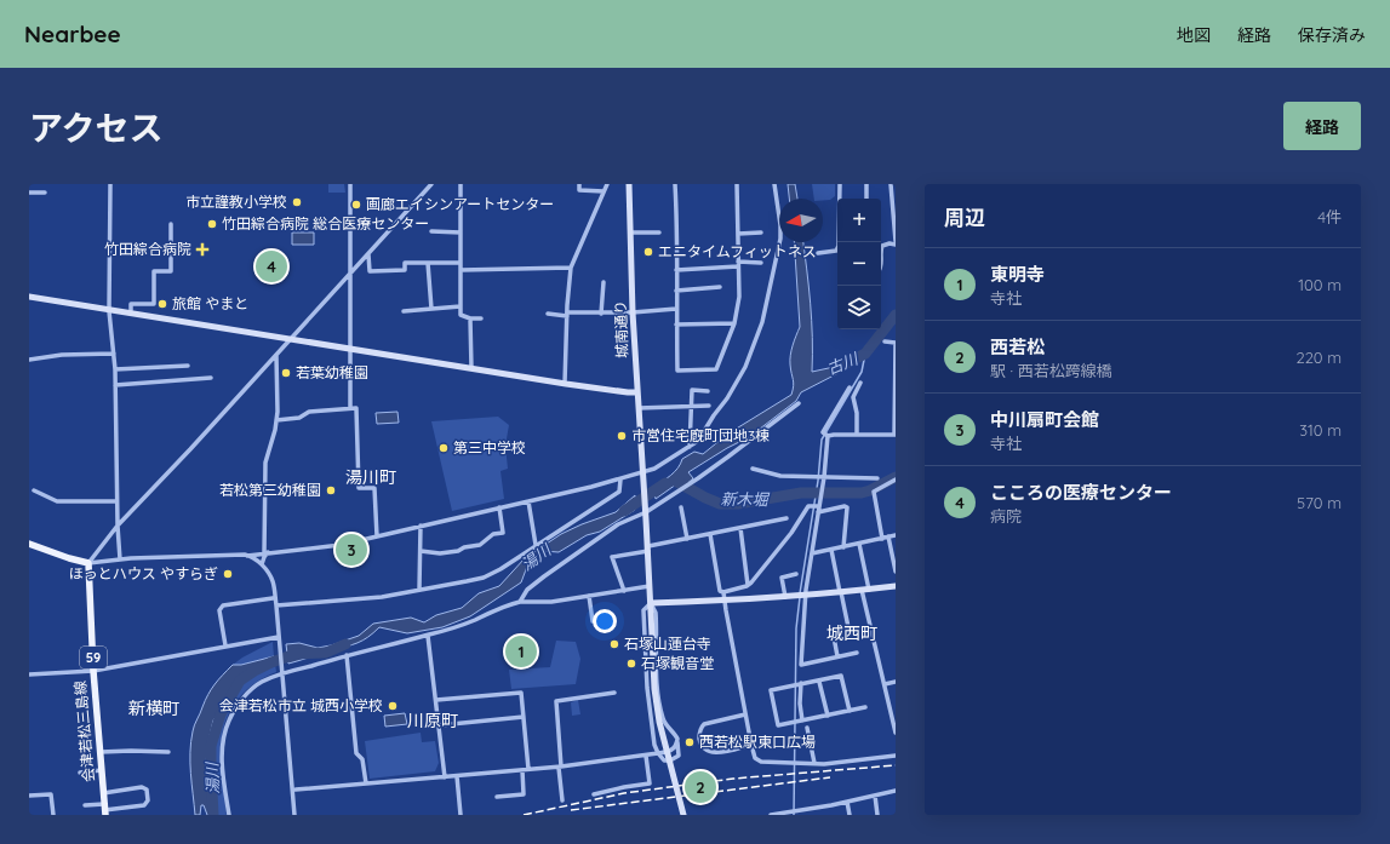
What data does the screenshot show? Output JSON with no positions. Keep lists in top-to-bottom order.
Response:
{
  "streets": {
    "main road": ["59", "会津若松三島線"],
    "street": ["城南通り"]
  },
  "districts": [
    "湯川町",
    "城西町",
    "新横町",
    "川原町"
  ],
  "water": ["古川", "新木堀", "湯川"],
  "places": {
    "other": [
      "市立謹教小学校",
      "画廊エイシンアートセンター",
      "竹田綜合病院 総合医療センター",
      "エニタイムフィットネス",
      "旅館 やまと",
      "若葉幼稚園",
      "市営住宅廐町団地3棟",
      "第三中学校",
      "若松第三幼稚園",
      "ほっとハウス やすらぎ",
      "石塚山蓮台寺",
      "石塚観音堂",
      "会津若松市立 城西小学校",
      "西若松駅東口広場"
    ],
    "health": ["竹田綜合病院"]
  },
  "north": "left",
  "page": {
    "header": "Nearbee",
    "nav": ["地図", "経路", "保存済み"],
    "title": "アクセス",
    "buttons": "経路",
    "heading": ["周辺", "4件"],
    "map_buttons": ["+", "−"],
    "list": [
      {
        "mark": "1",
        "name": "東明寺",
        "note": "寺社",
        "value": "100 m"
      },
      {
        "mark": "2",
        "name": "西若松",
        "note": "駅 · 西若松跨線橋",
        "value": "220 m"
      },
      {
        "mark": "3",
        "name": "中川扇町会館",
        "note": "寺社",
        "value": "310 m"
      },
      {
        "mark": "4",
        "name": "こころの医療センター",
        "note": "病院",
        "value": "570 m"
      }
    ],
    "pins": [
      "4",
      "3",
      "1",
      "2"
    ]
  }
}
